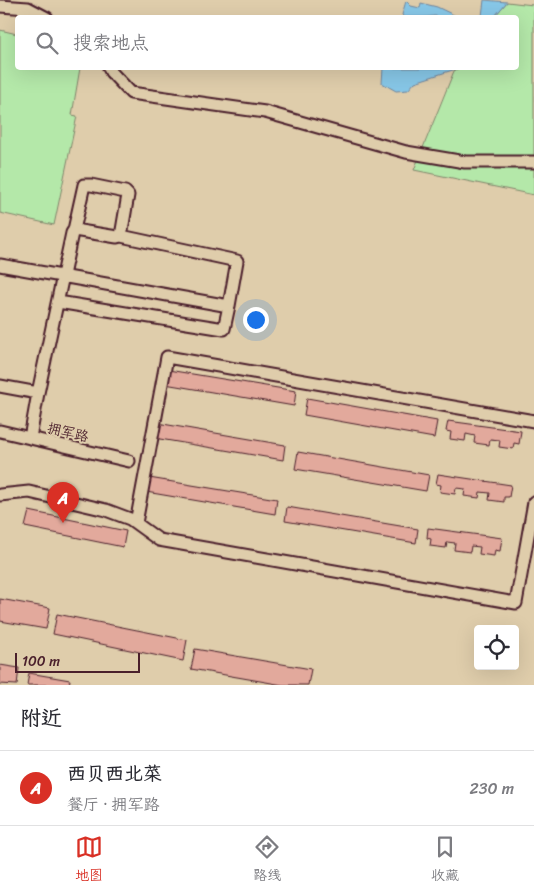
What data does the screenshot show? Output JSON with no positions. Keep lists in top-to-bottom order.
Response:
{
  "streets": {
    "street": ["拥军路"]
  },
  "scale_bar": "100 m",
  "page": {
    "search": "搜索地点",
    "pins": "A",
    "scale": "100 m",
    "heading": "附近",
    "list": [
      {
        "mark": "A",
        "name": "西贝西北菜",
        "note": "餐厅 · 拥军路",
        "value": "230 m"
      }
    ],
    "nav": ["地图", "路线", "收藏"]
  }
}
